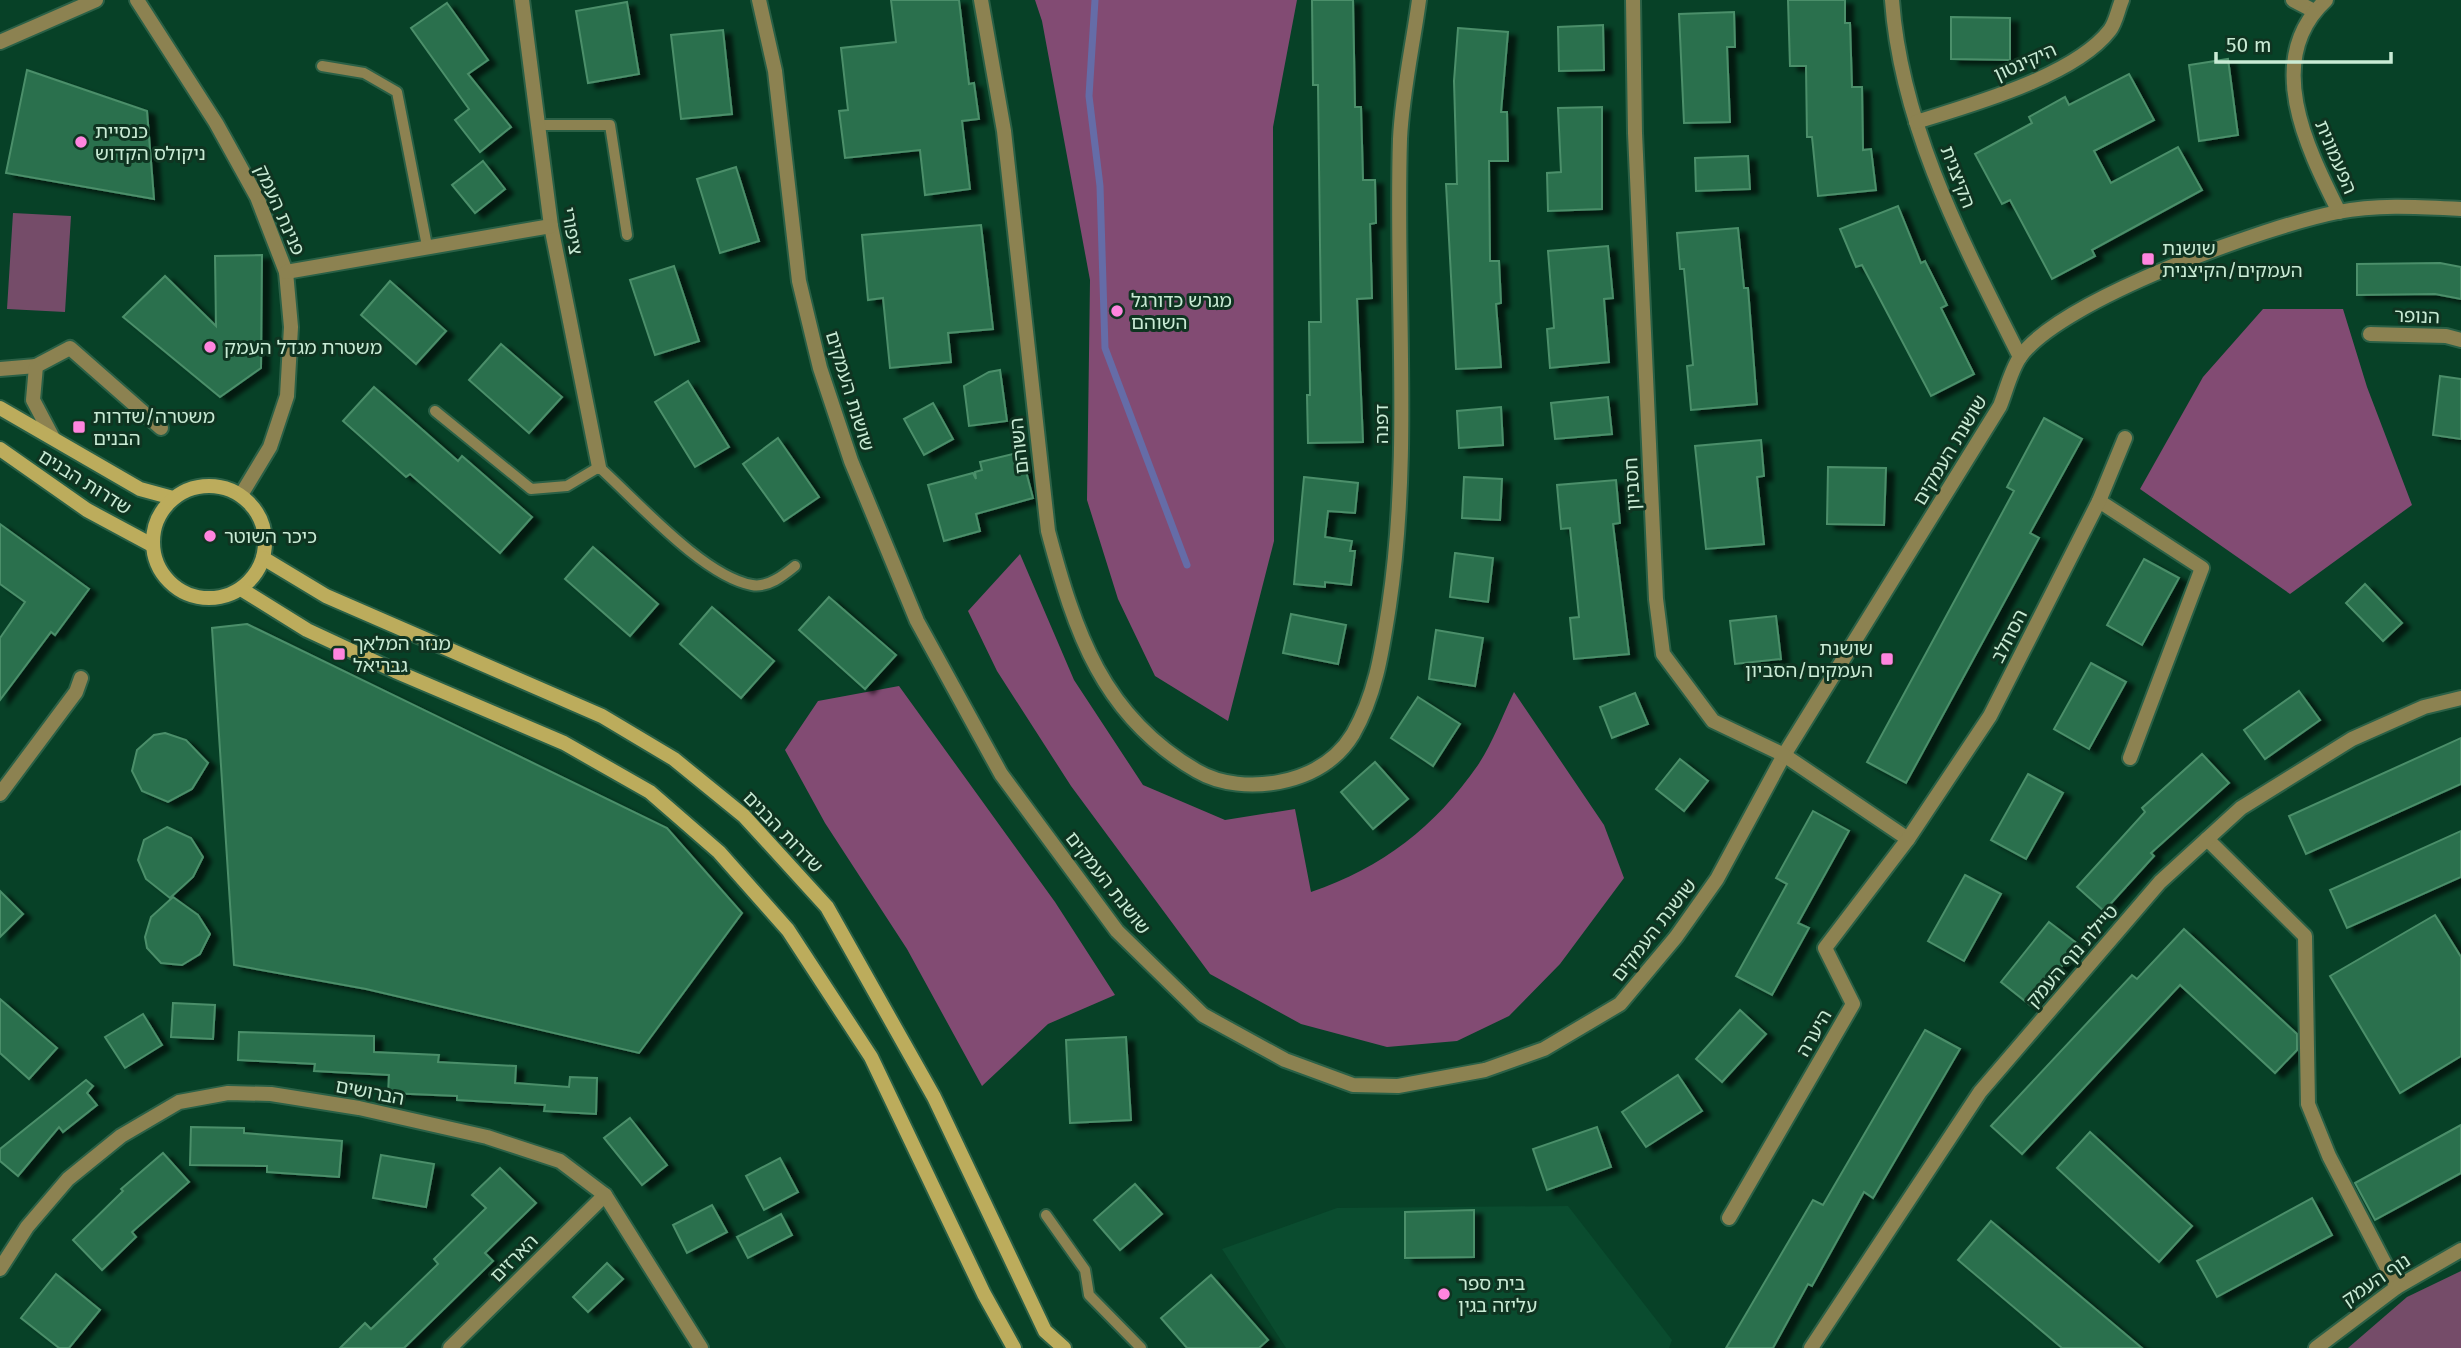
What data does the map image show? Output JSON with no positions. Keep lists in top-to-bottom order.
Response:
{
  "streets": {
    "main road": ["שדרות הבנים"],
    "street": [
      "היקינטון",
      "הפעמונית",
      "הקיצנית",
      "פנינת העמק",
      "ציפורי",
      "הנופר",
      "שושנת העמקים",
      "דפנה",
      "השוהם",
      "חסביון",
      "הסחלב",
      "טיילת נוף העמק",
      "היערה",
      "הברושים",
      "הארזים",
      "נוף העמק"
    ]
  },
  "crossings": [
    ["היקינטון", "הקיצנית"],
    ["הפעמונית", "שושנת העמקים"],
    ["הקיצנית", "שושנת העמקים"],
    ["פנינת העמק", "שדרות הבנים"],
    ["שושנת העמקים", "חסביון"],
    ["דפנה", "השוהם"],
    ["חסביון", "הסחלב"],
    ["חסביון", "היערה"],
    ["הסחלב", "היערה"],
    ["הברושים", "הארזים"]
  ],
  "places": {
    "other": [
      "כנסיית ניקולס הקדוש",
      "מגרש כדורגל השוהם",
      "משטרת מגדל העמק",
      "כיכר השוטר",
      "בית ספר עליזה בגין"
    ],
    "transit": [
      "שושנת העמקים/הקיצנית",
      "משטרה/שדרות הבנים",
      "מנזר המלאך גבריאל",
      "שושנת העמקים/הסביון"
    ]
  },
  "scale_bar": "50 m"
}
